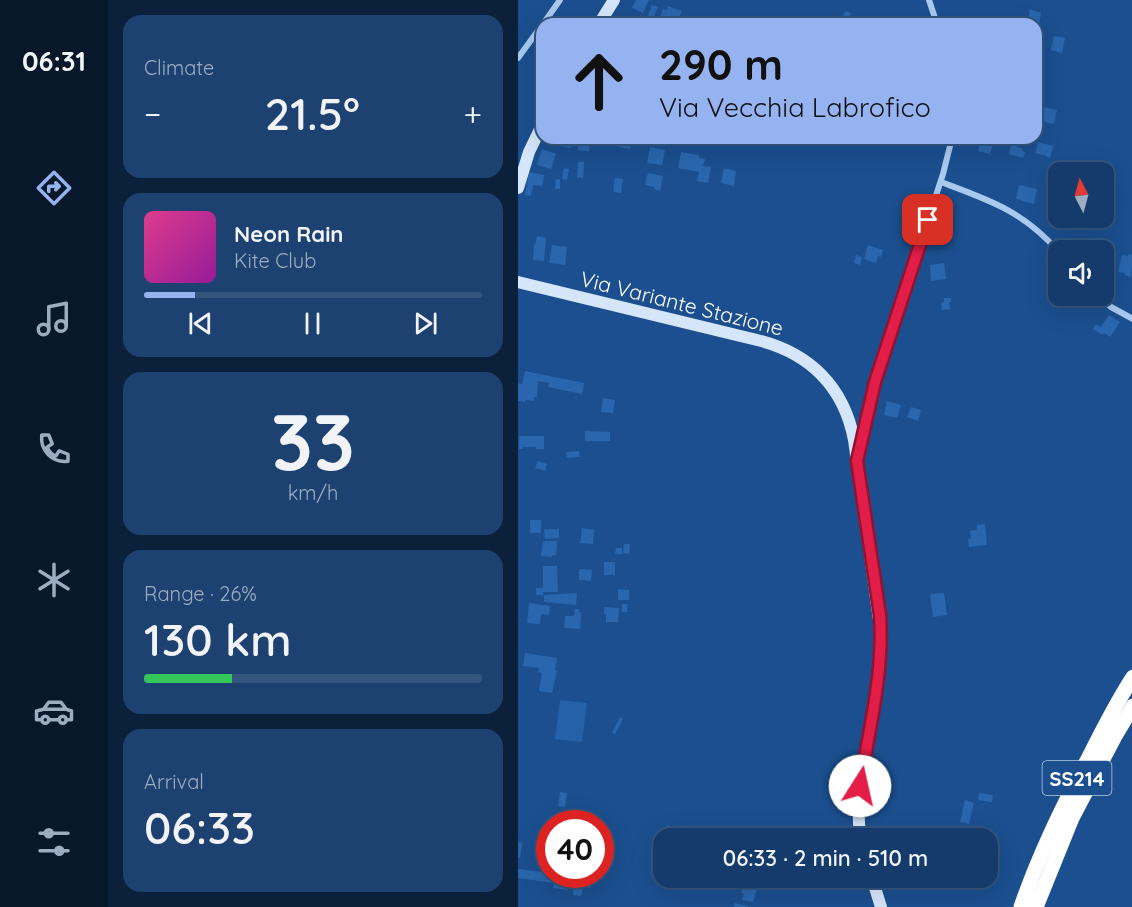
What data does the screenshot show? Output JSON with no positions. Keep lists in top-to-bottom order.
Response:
{
  "streets": {
    "highway": ["SS214"],
    "street": ["Via Variante Stazione"]
  },
  "north": "top",
  "page": {
    "tabs": "06:31",
    "tile": [
      "Climate",
      ["33", "km/h"],
      ["Range · 26%", "130 km"],
      ["Arrival", "06:33"]
    ],
    "turn": ["290 m", "Via Vecchia Labrofico"],
    "heat": ["−", "21.5°", "+"],
    "song": ["Neon Rain", "Kite Club"],
    "limit": "40",
    "trip": "06:33 · 2 min · 510 m"
  }
}
